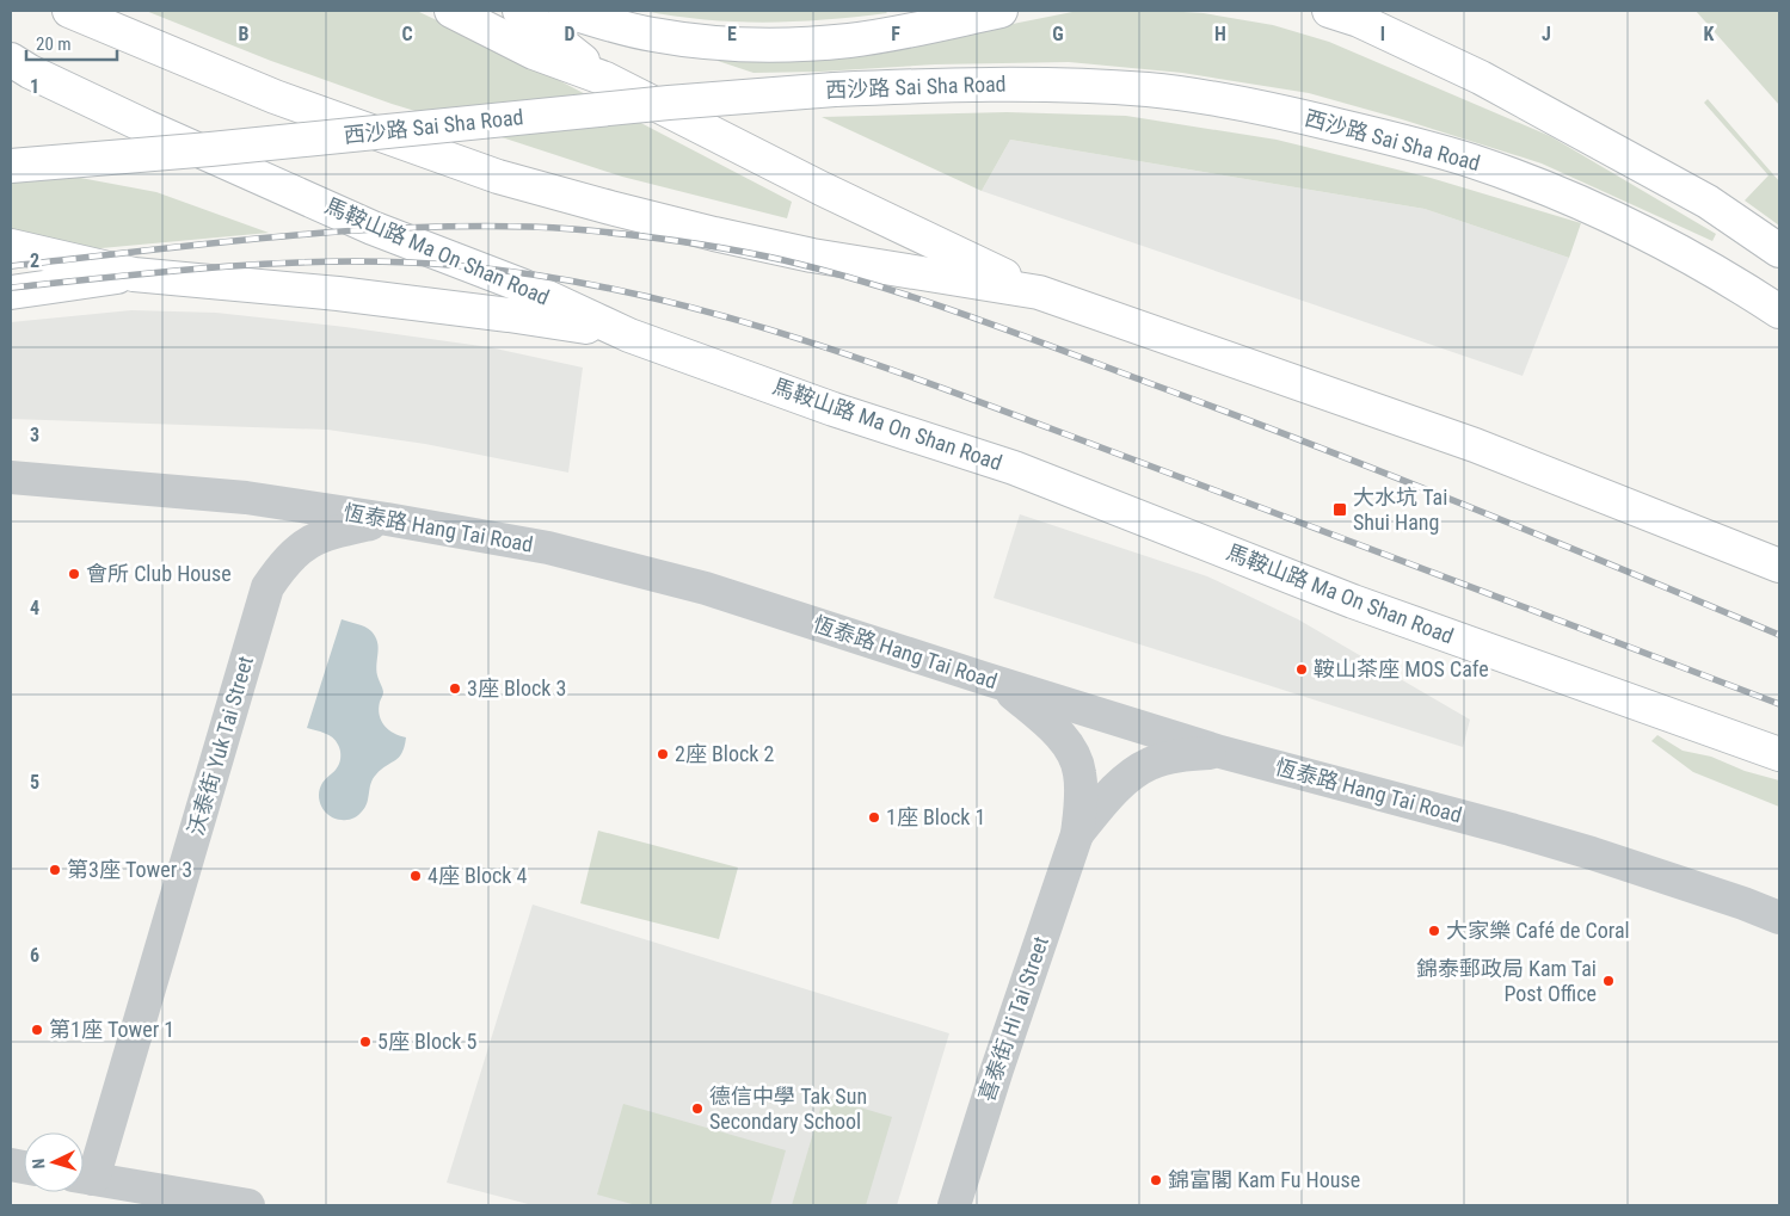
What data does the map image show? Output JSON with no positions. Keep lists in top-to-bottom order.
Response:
{
  "streets": {
    "main road": ["西沙路 Sai Sha Road", "馬鞍山路 Ma On Shan Road"],
    "street": ["恆泰路 Hang Tai Road", "沃泰街 Yuk Tai Street", "喜泰街 Hi Tai Street"]
  },
  "crossings": [
    ["恆泰路 Hang Tai Road", "沃泰街 Yuk Tai Street"],
    ["恆泰路 Hang Tai Road", "喜泰街 Hi Tai Street"]
  ],
  "places": {
    "transit": ["大水坑 Tai Shui Hang"],
    "other": [
      "會所 Club House",
      "鞍山茶座 MOS Cafe",
      "3座 Block 3",
      "2座 Block 2",
      "1座 Block 1",
      "第3座 Tower 3",
      "4座 Block 4",
      "大家樂 Café de Coral",
      "錦泰郵政局 Kam Tai Post Office",
      "第1座 Tower 1",
      "5座 Block 5",
      "德信中學 Tak Sun Secondary School",
      "錦富閣 Kam Fu House"
    ]
  },
  "scale_bar": "20 m",
  "north": "left",
  "grid": {
    "columns": [
      "B",
      "C",
      "D",
      "E",
      "F",
      "G",
      "H",
      "I",
      "J",
      "K"
    ],
    "rows": [
      "1",
      "2",
      "3",
      "4",
      "5",
      "6"
    ]
  }
}
